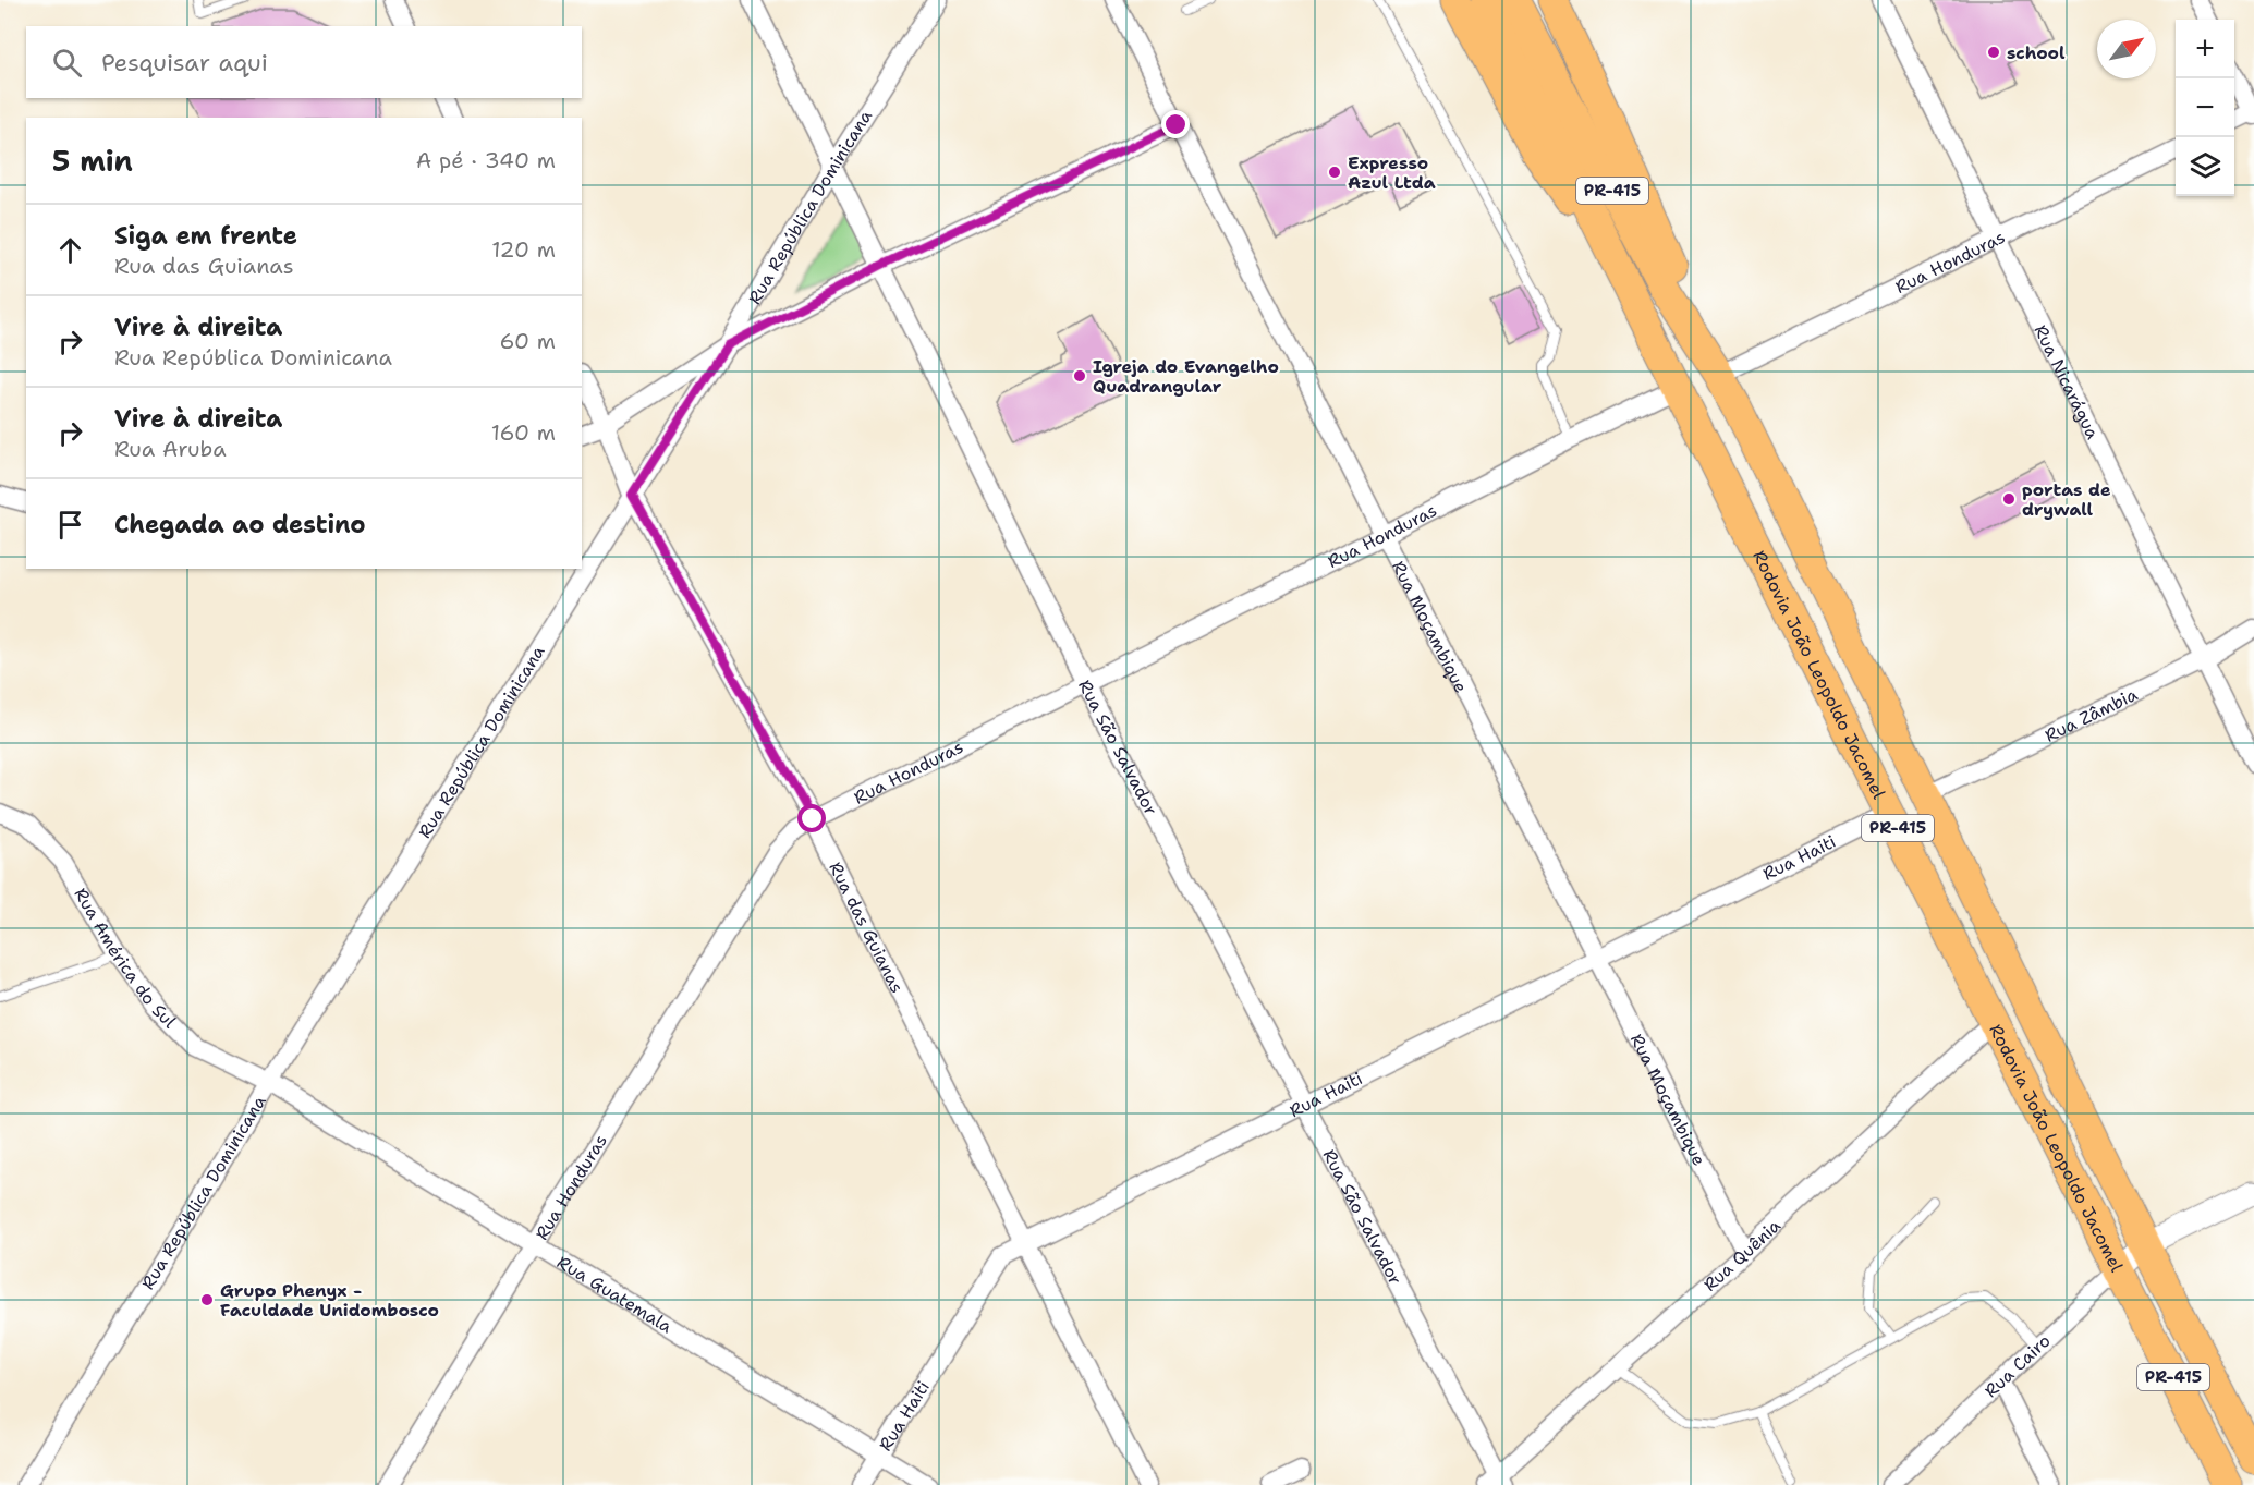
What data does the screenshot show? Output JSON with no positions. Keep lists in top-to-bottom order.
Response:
{
  "streets": {
    "highway": ["PR-415", "Rodovia João Leopoldo Jacomel"],
    "street": [
      "Rua República Dominicana",
      "Rua Honduras",
      "Rua Nicarágua",
      "Rua Moçambique",
      "Rua Zâmbia",
      "Rua São Salvador",
      "Rua Haiti",
      "Rua das Guianas",
      "Rua América do Sul",
      "Rua Quênia",
      "Rua Guatemala",
      "Rua Cairo"
    ]
  },
  "crossings": [
    ["Rua República Dominicana", "Rua São Salvador"],
    ["Rua República Dominicana", "Rua das Guianas"],
    ["Rua República Dominicana", "Rua América do Sul"],
    ["Rua República Dominicana", "Rua Guatemala"],
    ["Rua Honduras", "Rua Nicarágua"],
    ["Rua Honduras", "Rua Moçambique"],
    ["Rua Honduras", "Rodovia João Leopoldo Jacomel"],
    ["Rua Honduras", "Rua São Salvador"],
    ["Rua Honduras", "Rua das Guianas"],
    ["Rua Honduras", "Rua Guatemala"],
    ["Rua Nicarágua", "Rua Zâmbia"],
    ["Rua Moçambique", "Rua Haiti"],
    ["Rua Moçambique", "Rua Quênia"],
    ["Rodovia João Leopoldo Jacomel", "Rua Zâmbia"],
    ["Rodovia João Leopoldo Jacomel", "Rua Haiti"],
    ["Rodovia João Leopoldo Jacomel", "Rua Quênia"],
    ["Rodovia João Leopoldo Jacomel", "Rua Cairo"],
    ["Rua São Salvador", "Rua Haiti"],
    ["Rua São Salvador", "Rua Quênia"],
    ["Rua Haiti", "Rua das Guianas"],
    ["Rua Haiti", "Rua Guatemala"],
    ["Rua América do Sul", "Rua Guatemala"]
  ],
  "places": [
    "school",
    "Expresso Azul Ltda",
    "Igreja do Evangelho Quadrangular",
    "portas de drywall",
    "Grupo Phenyx - Faculdade Unidombosco"
  ],
  "north": "top right",
  "page": {
    "map_buttons": ["+", "−"],
    "search": "Pesquisar aqui",
    "heading": ["5 min", "A pé · 340 m"],
    "list": [
      ["Siga em frente", "Rua das Guianas", "120 m"],
      ["Vire à direita", "Rua República Dominicana", "60 m"],
      ["Vire à direita", "Rua Aruba", "160 m"],
      "Chegada ao destino"
    ]
  }
}
